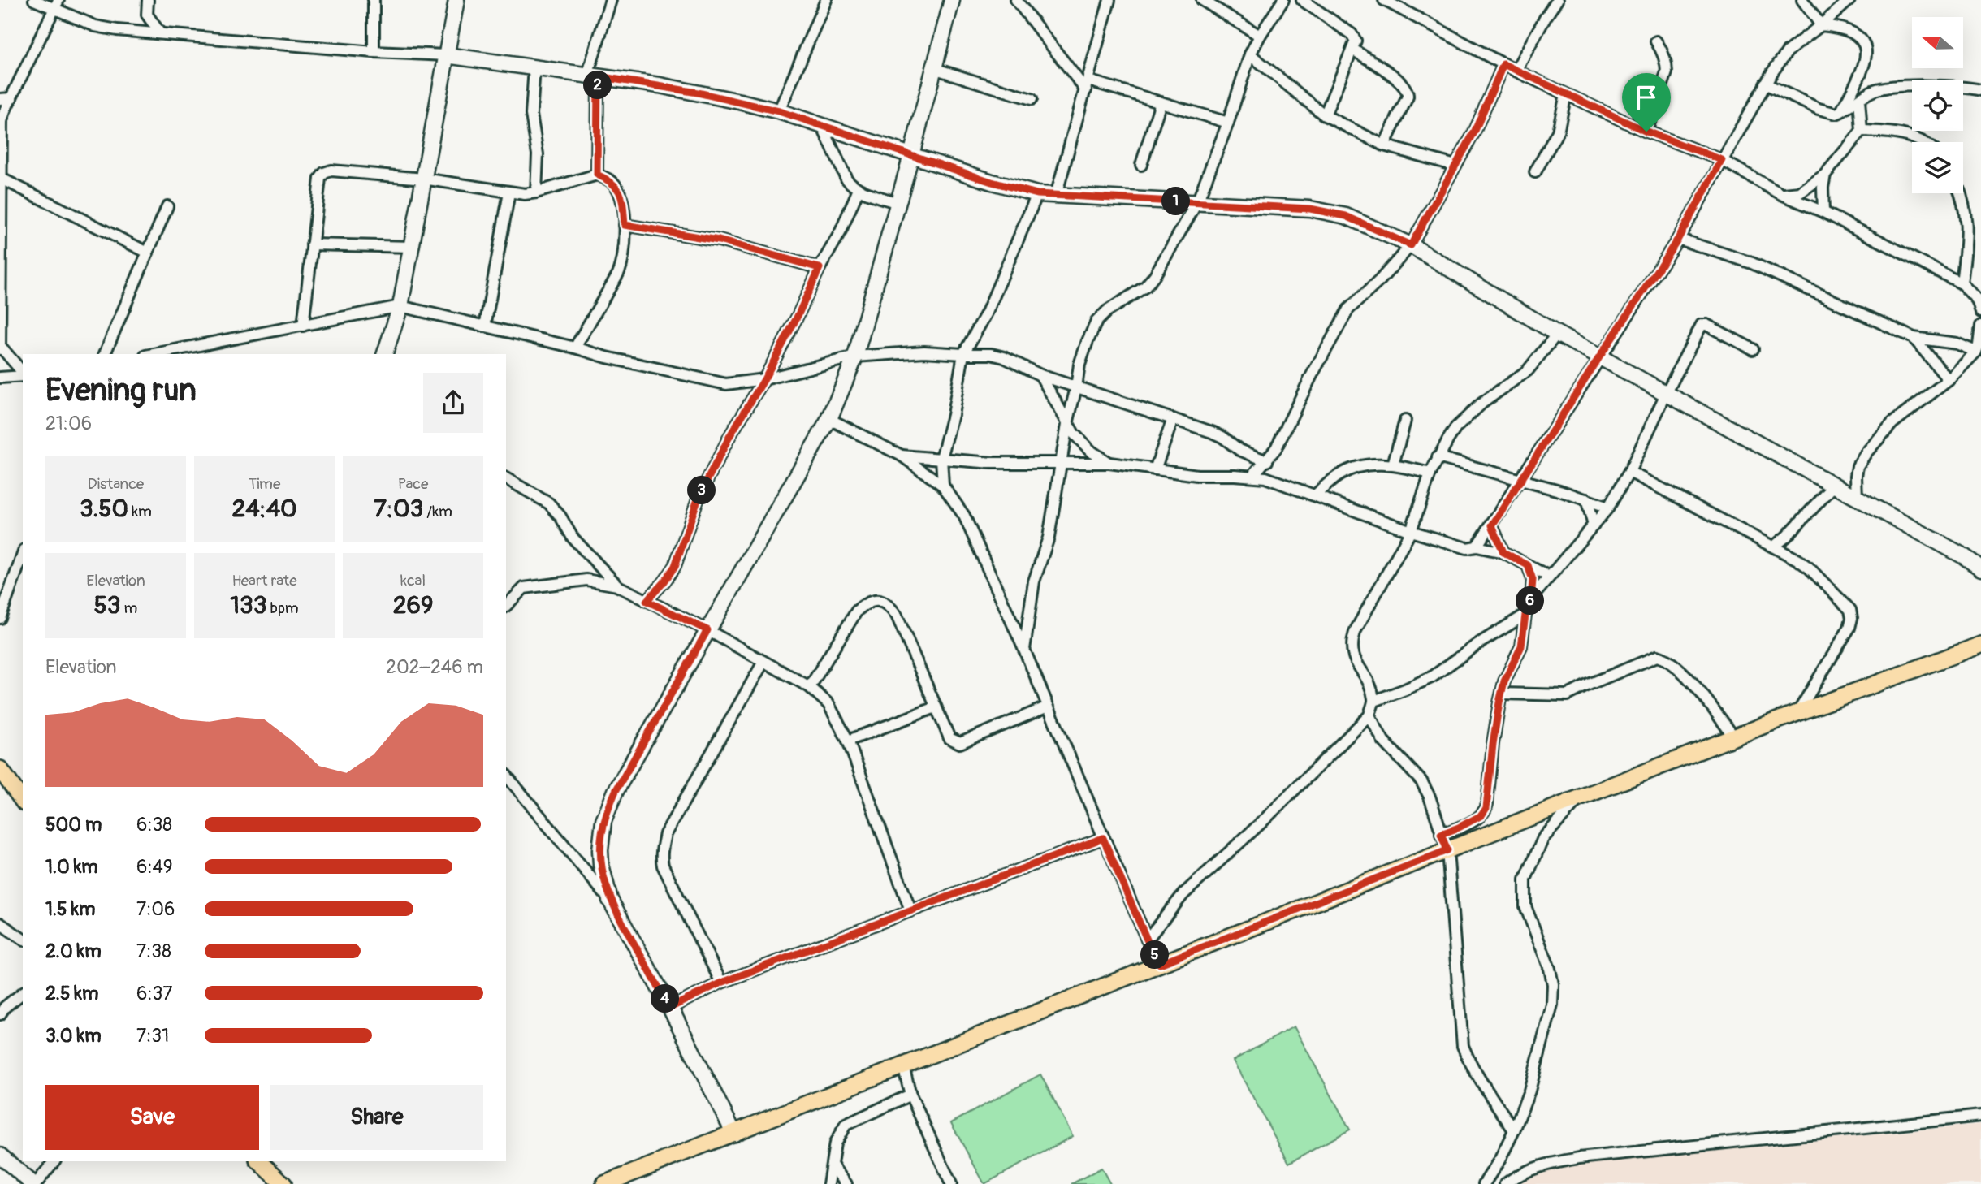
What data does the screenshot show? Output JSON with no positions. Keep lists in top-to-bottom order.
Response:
{
  "north": "left",
  "page": {
    "pins": [
      "2",
      "1",
      "3",
      "6",
      "5",
      "4"
    ],
    "heading": ["Evening run", "21:06"],
    "stats": [
      ["Distance", "3.50 km"],
      ["Time", "24:40"],
      ["Pace", "7:03 /km"],
      ["Elevation", "53 m"],
      ["Heart rate", "133 bpm"],
      ["kcal", "269"]
    ],
    "chart": ["Elevation", "202–246 m"],
    "list": [
      {
        "name": "500 m",
        "note": "6:38"
      },
      {
        "name": "1.0 km",
        "note": "6:49"
      },
      {
        "name": "1.5 km",
        "note": "7:06"
      },
      {
        "name": "2.0 km",
        "note": "7:38"
      },
      {
        "name": "2.5 km",
        "note": "6:37"
      },
      {
        "name": "3.0 km",
        "note": "7:31"
      }
    ],
    "buttons": ["Save", "Share"]
  }
}
